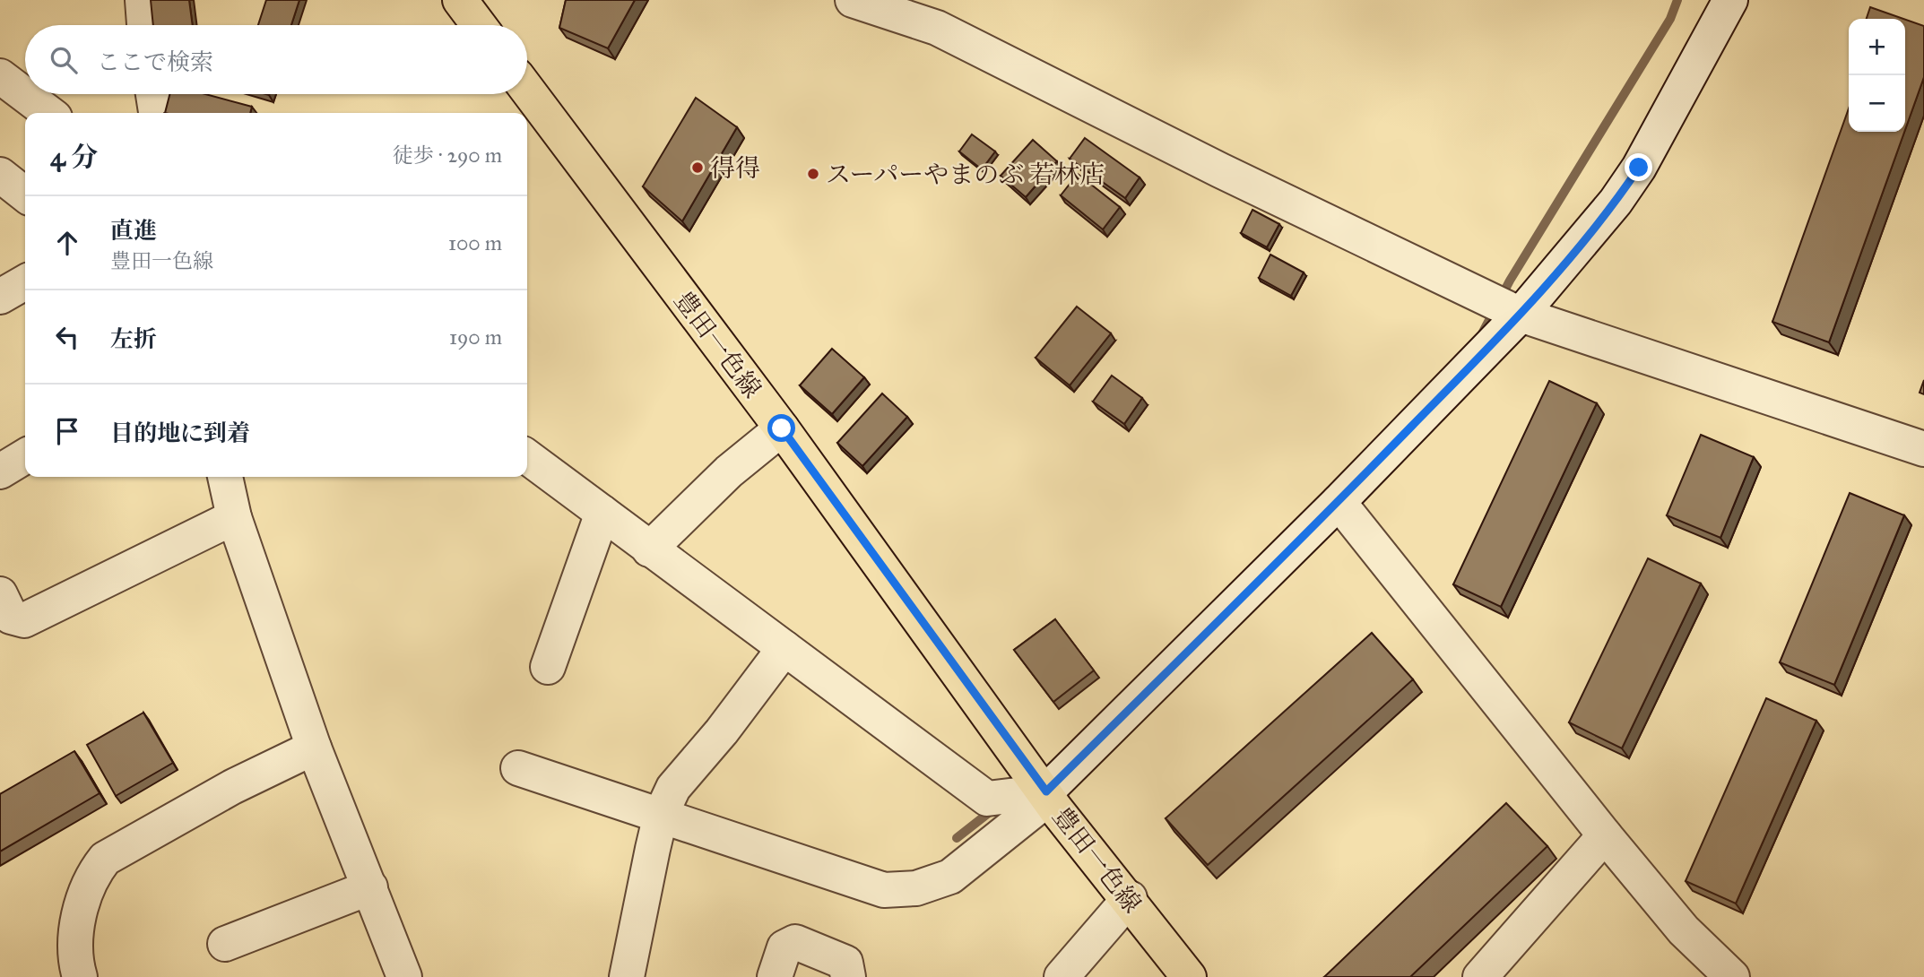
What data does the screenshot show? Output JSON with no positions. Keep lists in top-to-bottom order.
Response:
{
  "streets": {
    "main road": ["豊田一色線"]
  },
  "places": ["得得", "スーパーやまのぶ 若林店"],
  "page": {
    "map_buttons": ["+", "−"],
    "search": "ここで検索",
    "heading": ["4 分", "徒歩 · 290 m"],
    "list": [
      ["直進", "豊田一色線", "100 m"],
      ["左折", "190 m"],
      "目的地に到着"
    ]
  }
}
